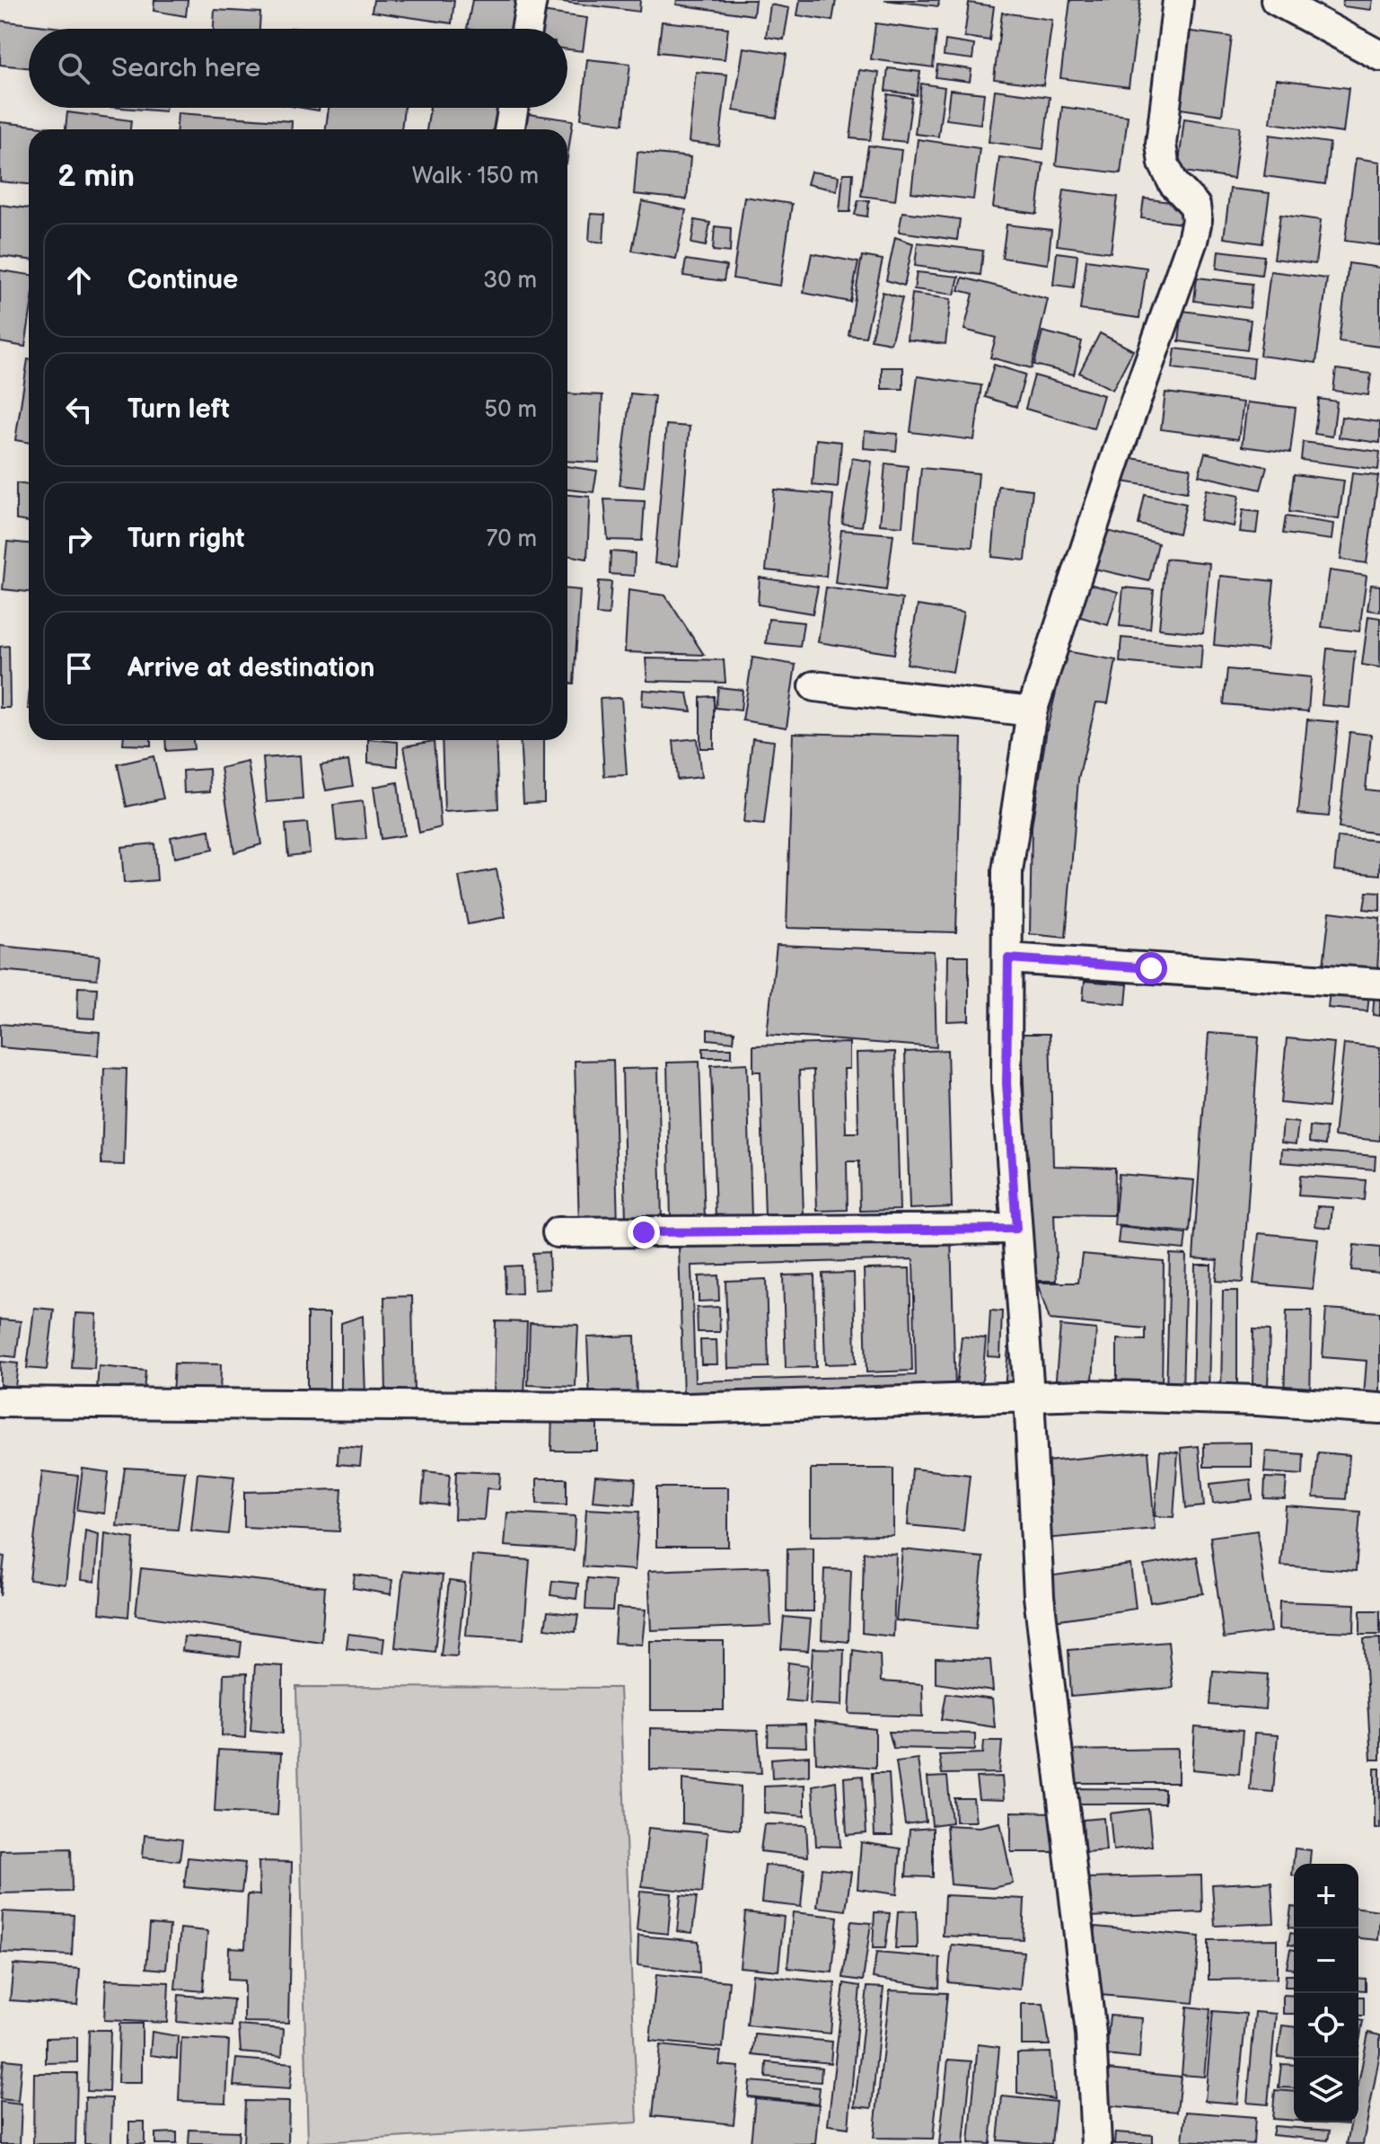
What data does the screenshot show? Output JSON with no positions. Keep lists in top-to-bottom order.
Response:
{
  "page": {
    "search": "Search here",
    "heading": ["2 min", "Walk · 150 m"],
    "list": [
      ["Continue", "30 m"],
      ["Turn left", "50 m"],
      ["Turn right", "70 m"],
      "Arrive at destination"
    ],
    "map_buttons": ["+", "−"]
  }
}
